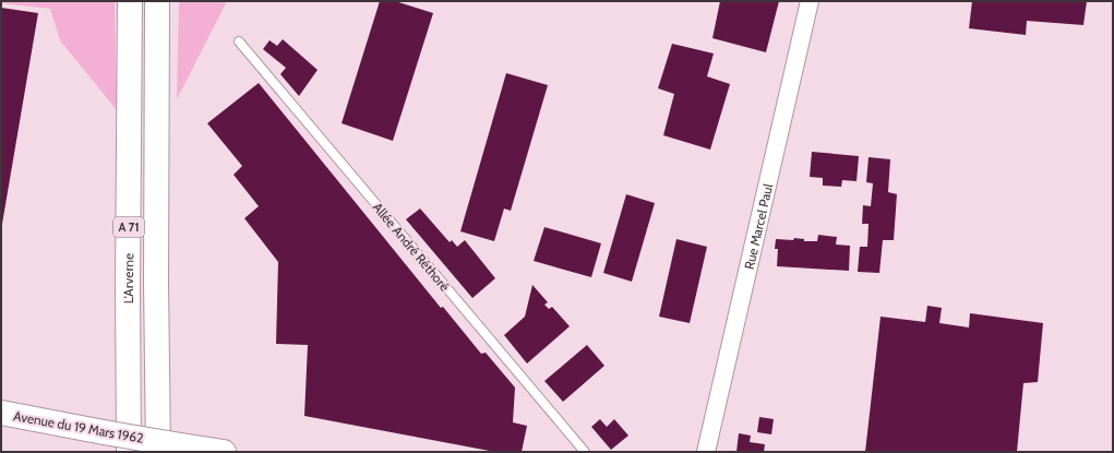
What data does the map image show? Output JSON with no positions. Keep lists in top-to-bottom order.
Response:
{
  "streets": {
    "main road": ["A 71", "L'Arverne", "Avenue du 19 Mars 1962"],
    "street": ["Rue Marcel Paul"],
    "lane": ["Allée André Réthoré"]
  }
}
